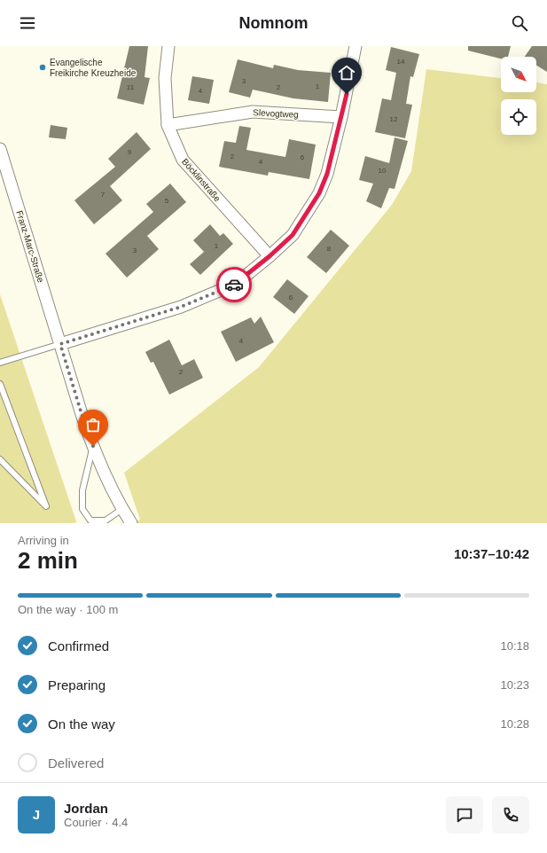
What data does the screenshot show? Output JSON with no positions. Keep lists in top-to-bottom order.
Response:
{
  "streets": {
    "street": ["Slevogtweg", "Böcklinstraße", "Franz-Marc-Straße"]
  },
  "crossings": [
    ["Slevogtweg", "Böcklinstraße"]
  ],
  "places": ["Evangelische Freikirche Kreuzheide"],
  "house_numbers": [
    "14",
    "3",
    "1",
    "11",
    "2",
    "4",
    "12",
    "9",
    "2",
    "6",
    "4",
    "10",
    "7",
    "5",
    "1",
    "8",
    "3",
    "6",
    "4",
    "2"
  ],
  "north": "bottom right",
  "page": {
    "header": "Nomnom",
    "heading": ["2 min", "Arriving in", "10:37–10:42"],
    "panel": ["Jordan", "Courier · 4.4"],
    "bar": "On the way · 100 m",
    "list": [
      ["Confirmed", "10:18"],
      ["Preparing", "10:23"],
      ["On the way", "10:28"],
      "Delivered"
    ],
    "round": "J"
  }
}
